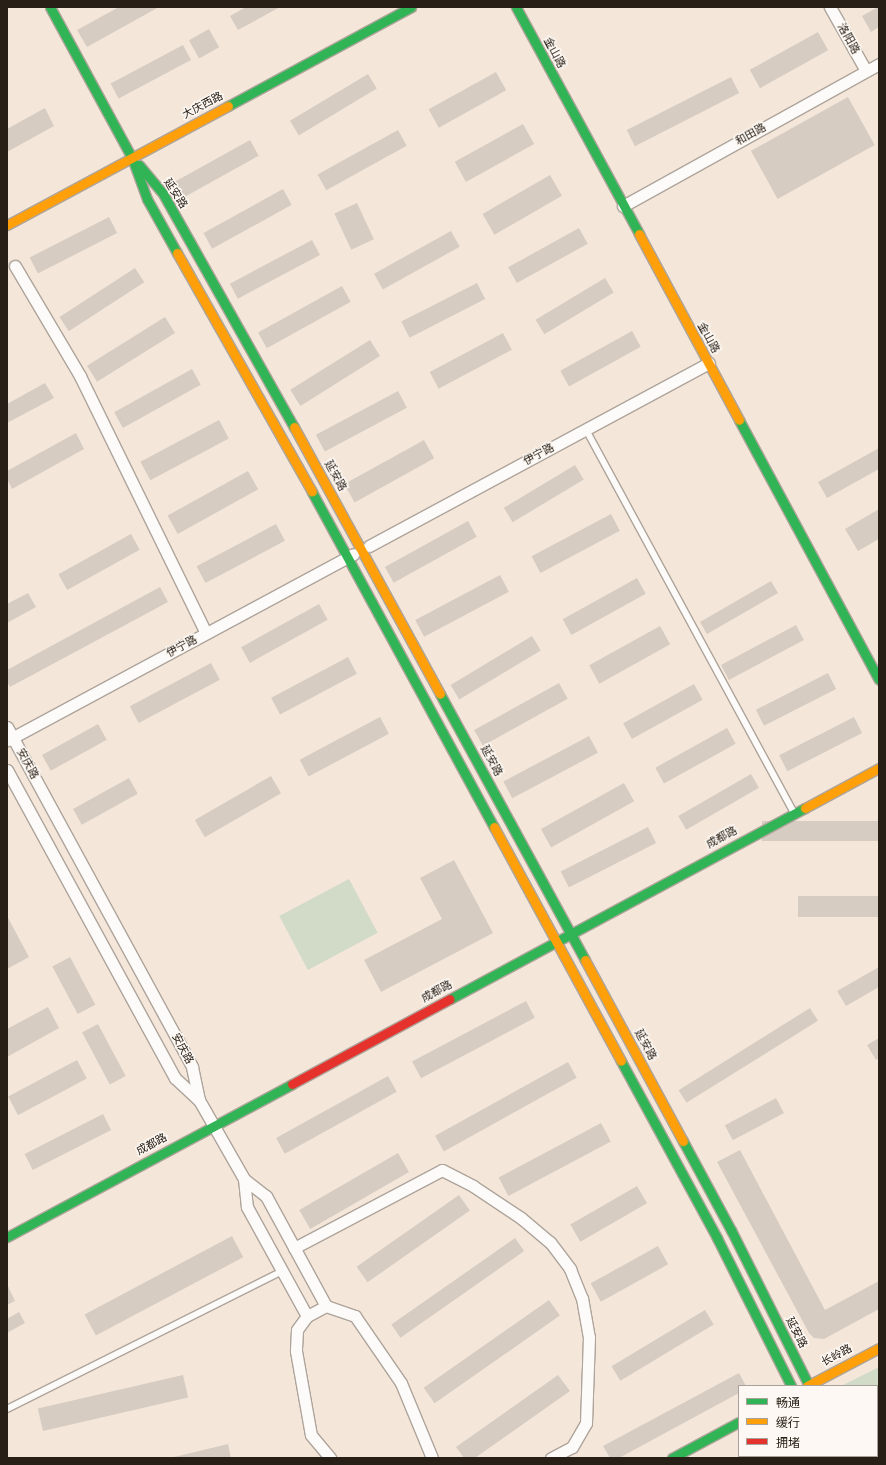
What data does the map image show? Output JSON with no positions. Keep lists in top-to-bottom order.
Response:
{
  "streets": {
    "street": [
      "洛阳路",
      "金山路",
      "大庆西路",
      "和田路",
      "延安路",
      "伊宁路",
      "安庆路",
      "成都路",
      "长岭路"
    ]
  },
  "crossings": [
    ["洛阳路", "和田路"],
    ["金山路", "和田路"],
    ["金山路", "伊宁路"],
    ["大庆西路", "延安路"],
    ["延安路", "伊宁路"],
    ["延安路", "成都路"],
    ["伊宁路", "安庆路"]
  ],
  "legend": ["畅通", "缓行", "拥堵"]
}
